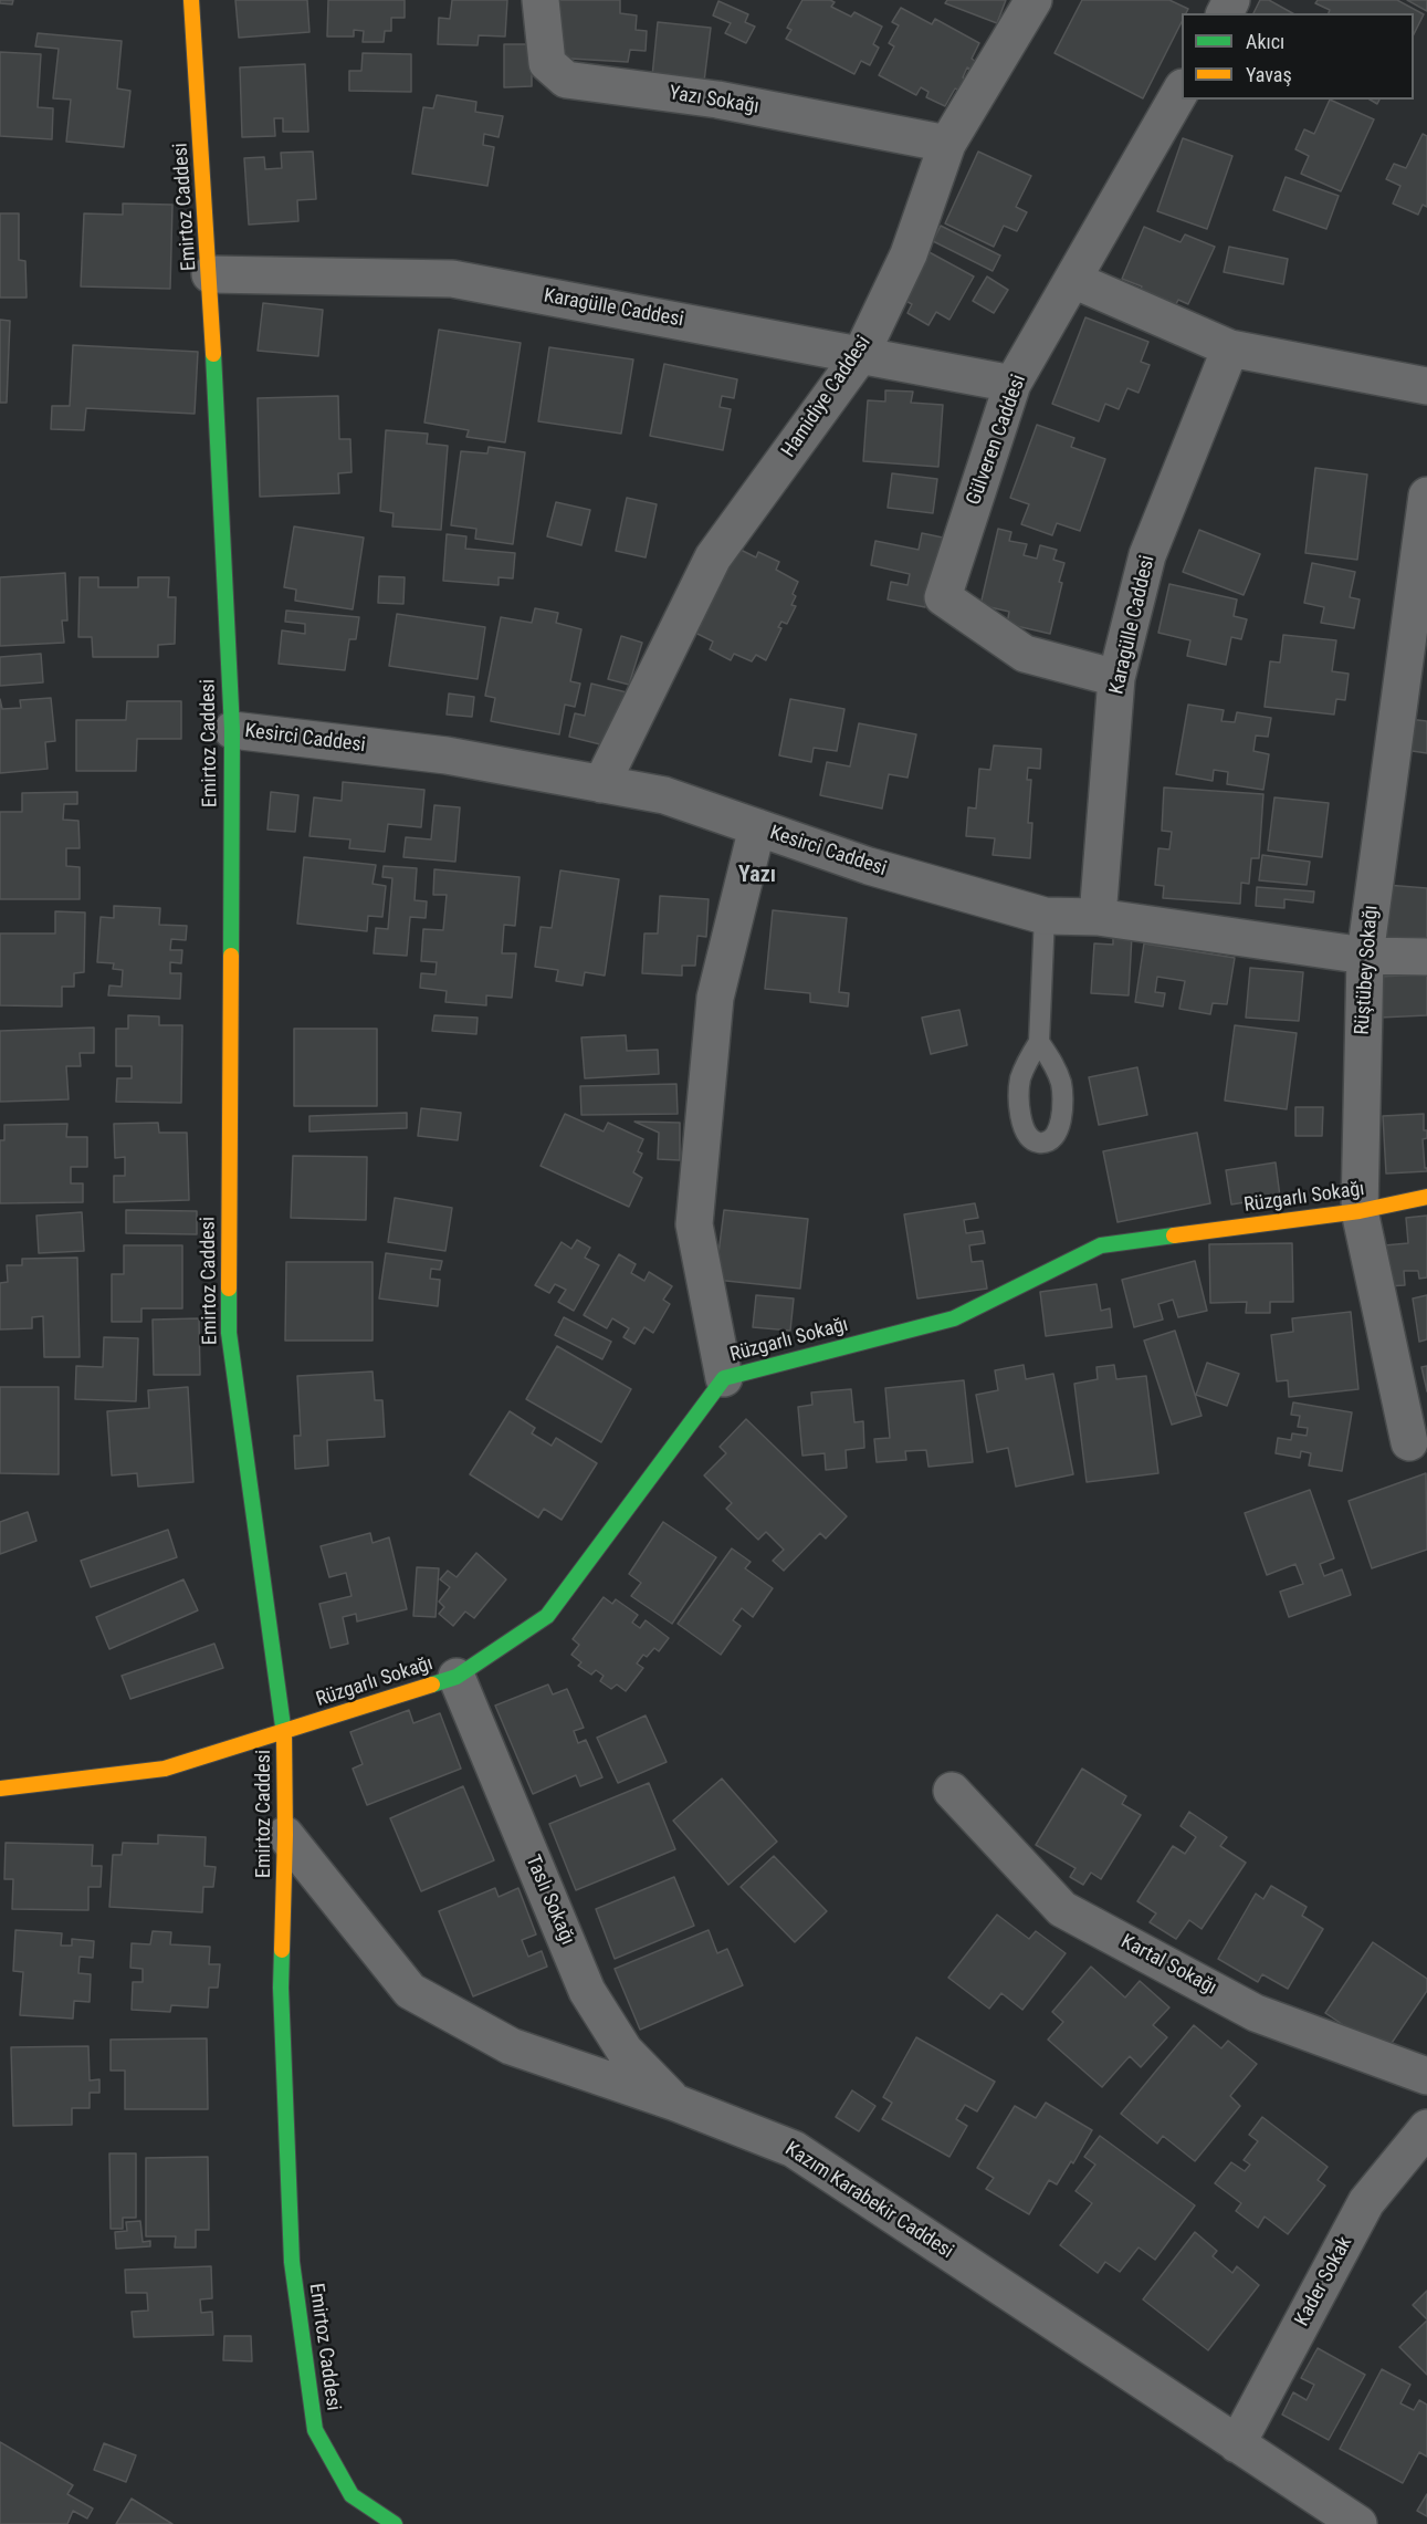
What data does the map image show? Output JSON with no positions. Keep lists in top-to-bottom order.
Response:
{
  "streets": {
    "street": [
      "Yazı Sokağı",
      "Emirtoz Caddesi",
      "Karagülle Caddesi",
      "Hamidiye Caddesi",
      "Gülveren Caddesi",
      "Kesirci Caddesi",
      "Rüştübey Sokağı",
      "Rüzgarlı Sokağı",
      "Taslı Sokağı",
      "Kartal Sokağı",
      "Kazım Karabekir Caddesi",
      "Kader Sokak"
    ]
  },
  "crossings": [
    ["Yazı Sokağı", "Hamidiye Caddesi"],
    ["Emirtoz Caddesi", "Karagülle Caddesi"],
    ["Emirtoz Caddesi", "Kesirci Caddesi"],
    ["Emirtoz Caddesi", "Rüzgarlı Sokağı"],
    ["Emirtoz Caddesi", "Kazım Karabekir Caddesi"],
    ["Karagülle Caddesi", "Hamidiye Caddesi"],
    ["Karagülle Caddesi", "Gülveren Caddesi"],
    ["Karagülle Caddesi", "Kesirci Caddesi"],
    ["Hamidiye Caddesi", "Kesirci Caddesi"],
    ["Kesirci Caddesi", "Rüştübey Sokağı"],
    ["Rüştübey Sokağı", "Rüzgarlı Sokağı"],
    ["Rüzgarlı Sokağı", "Taslı Sokağı"],
    ["Taslı Sokağı", "Kazım Karabekir Caddesi"],
    ["Kazım Karabekir Caddesi", "Kader Sokak"]
  ],
  "districts": ["Yazı"],
  "legend": ["Akıcı", "Yavaş"]
}
